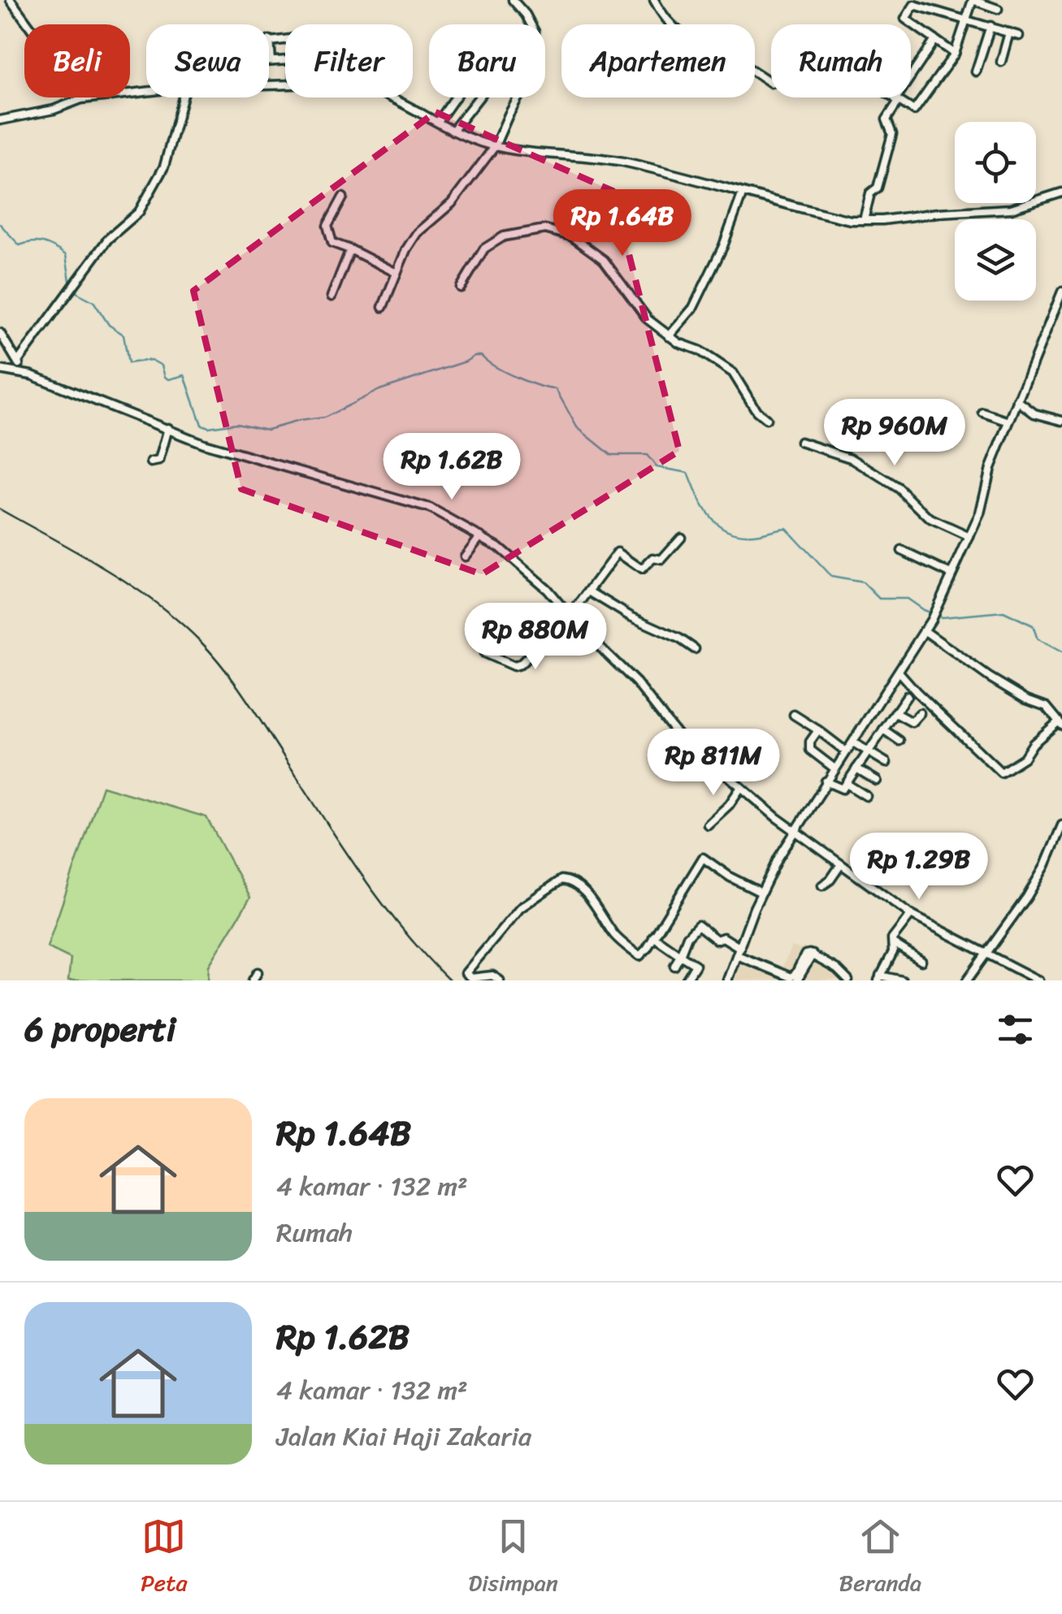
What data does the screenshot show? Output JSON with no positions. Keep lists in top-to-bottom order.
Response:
{
  "page": {
    "chip": [
      "Beli",
      "Sewa",
      "Filter",
      "Baru",
      "Apartemen",
      "Rumah"
    ],
    "price": [
      "Rp 1.64B",
      "Rp 960M",
      "Rp 1.62B",
      "Rp 880M",
      "Rp 811M",
      "Rp 1.29B"
    ],
    "heading": "6 properti",
    "list": [
      {
        "name": "Rp 1.64B",
        "note": "4 kamar · 132 m² · Rumah"
      },
      {
        "name": "Rp 1.62B",
        "note": "4 kamar · 132 m² · Jalan Kiai Haji Zakaria"
      }
    ],
    "tabs": ["Peta", "Disimpan", "Beranda"]
  }
}
